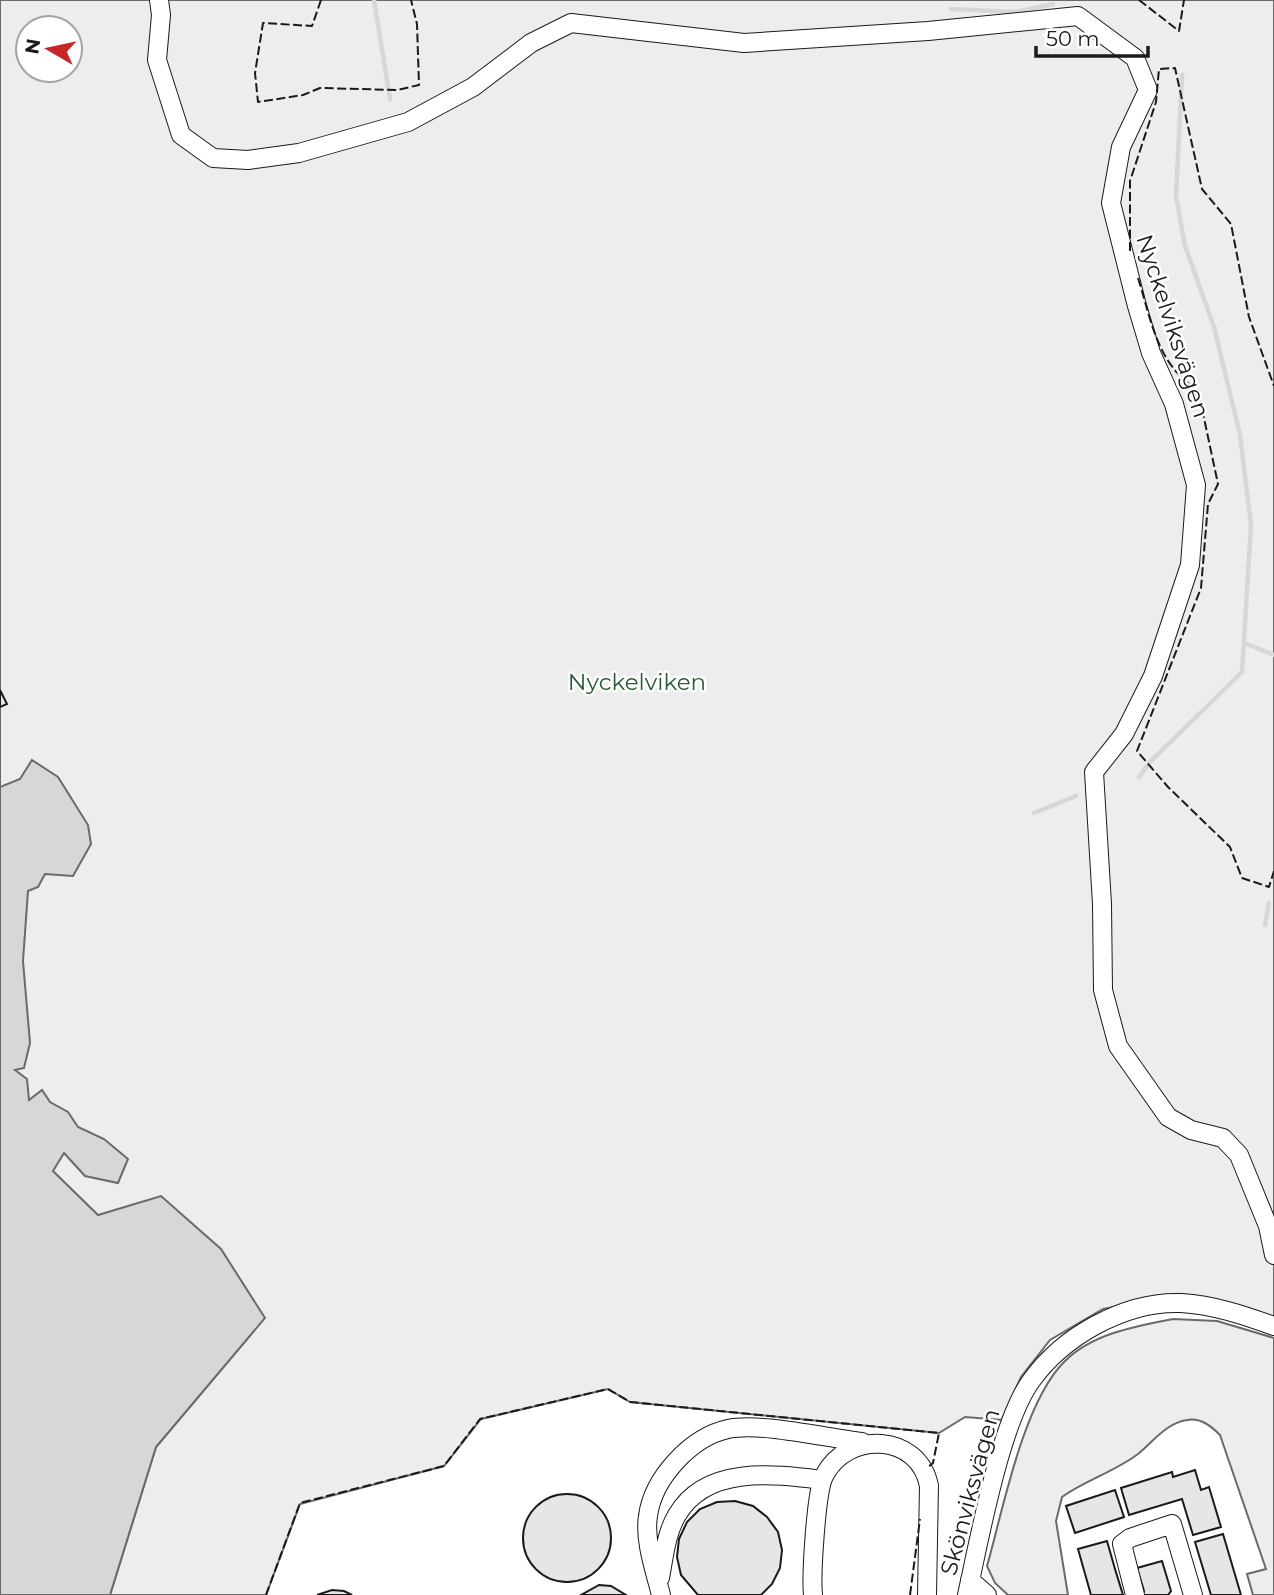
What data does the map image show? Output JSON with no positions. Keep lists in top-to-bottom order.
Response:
{
  "streets": {
    "street": ["Nyckelviksvägen", "Skönviksvägen"]
  },
  "parks": ["Nyckelviken"],
  "scale_bar": "50 m",
  "north": "left"
}
